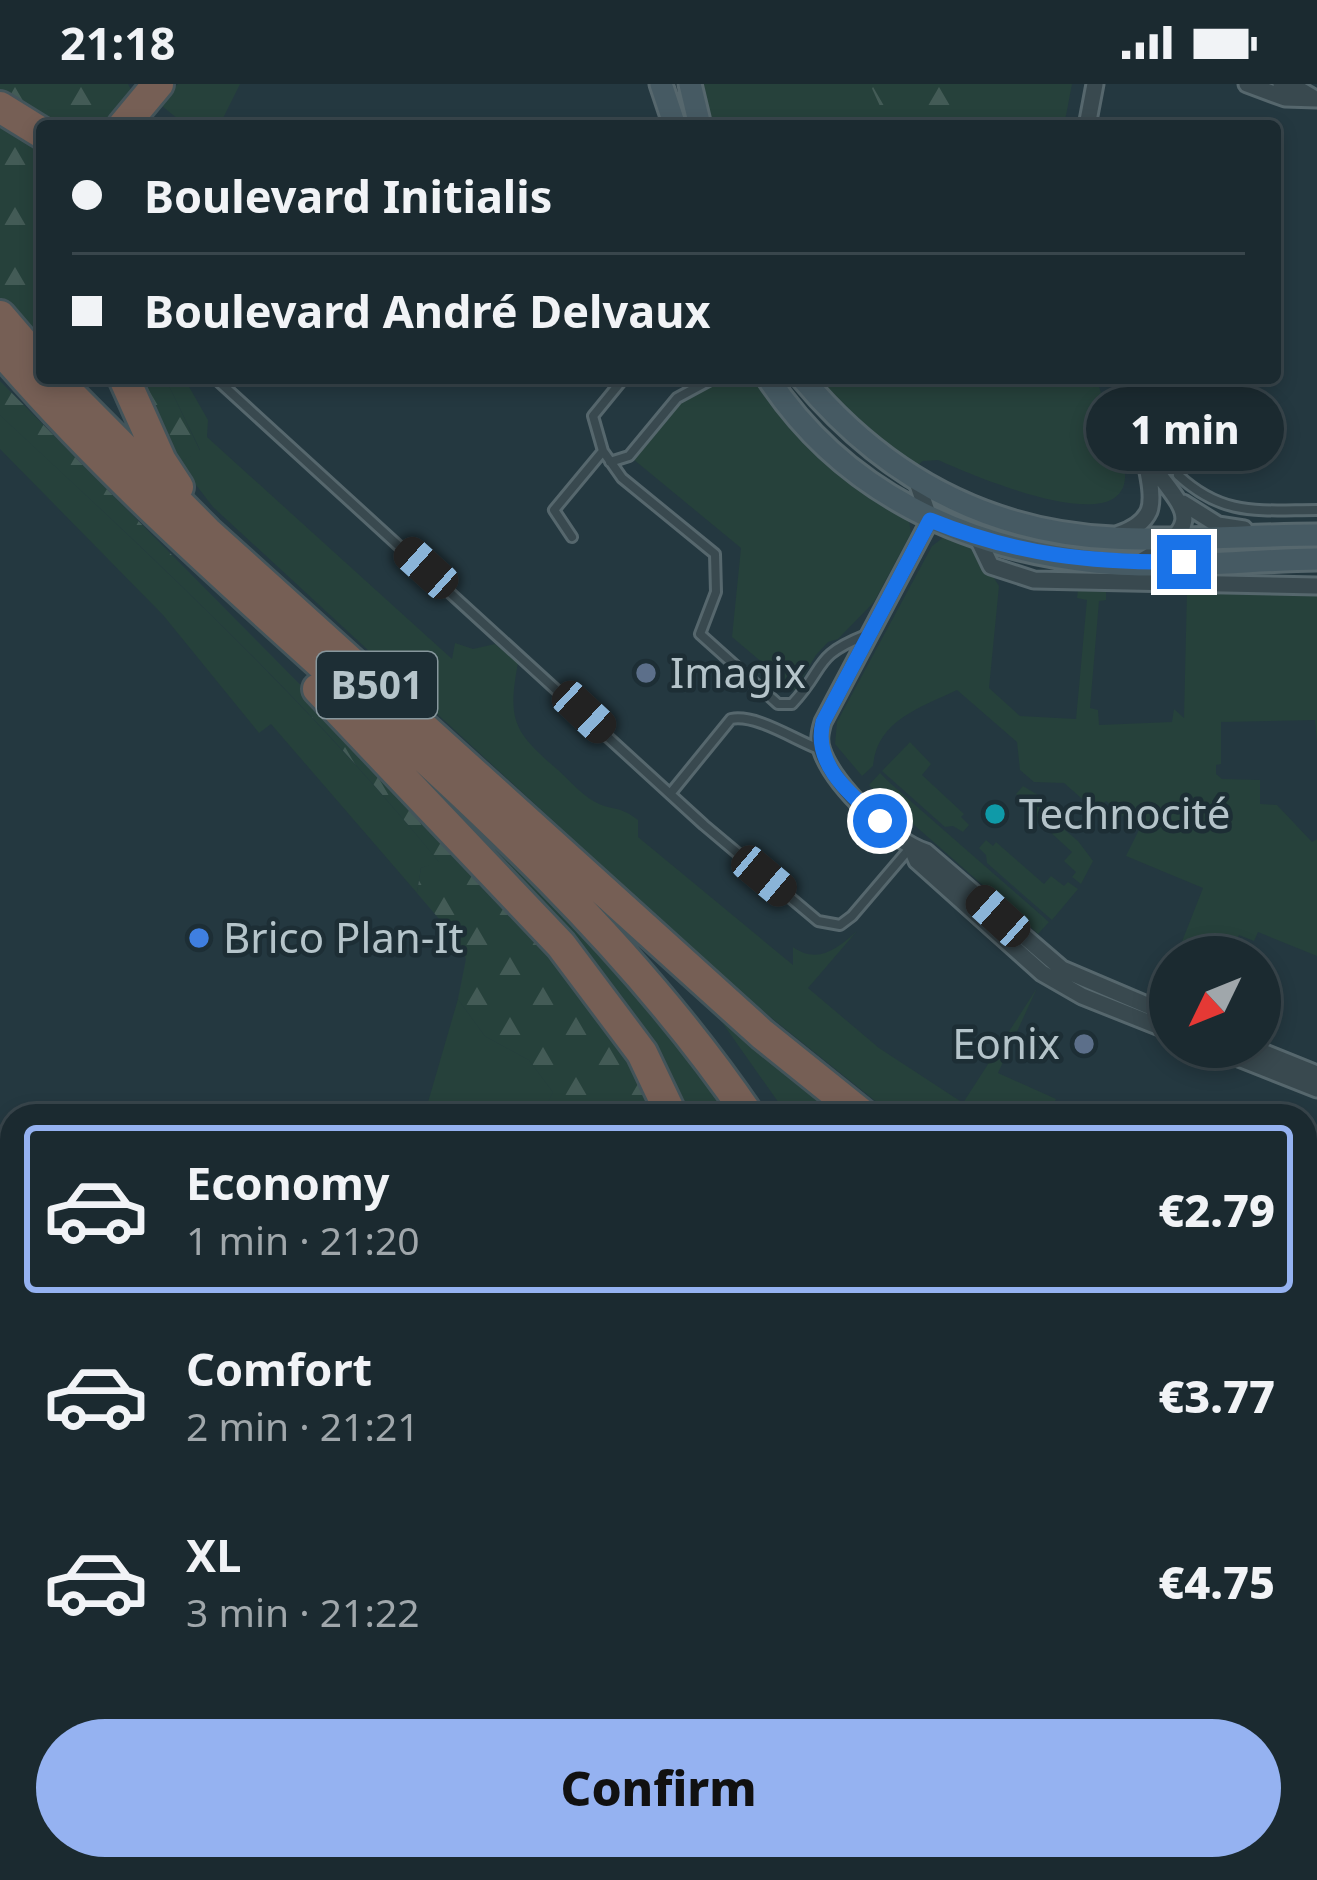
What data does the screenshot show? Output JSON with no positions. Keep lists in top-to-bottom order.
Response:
{
  "streets": {
    "highway": ["B501"]
  },
  "places": [
    "Imagix",
    "Technocité",
    "Brico Plan-It",
    "Eonix"
  ],
  "north": "bottom left",
  "page": {
    "status": "21:18",
    "banner": ["Boulevard Initialis", "Boulevard André Delvaux"],
    "bubble": "1 min",
    "list": [
      {
        "name": "Economy",
        "note": "1 min · 21:20",
        "value": "€2.79"
      },
      {
        "name": "Comfort",
        "note": "2 min · 21:21",
        "value": "€3.77"
      },
      {
        "name": "XL",
        "note": "3 min · 21:22",
        "value": "€4.75"
      }
    ],
    "buttons": "Confirm"
  }
}
